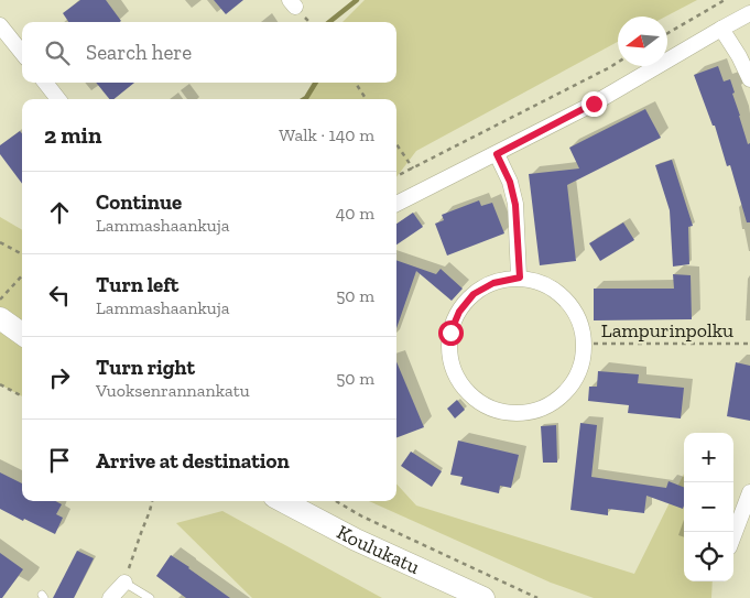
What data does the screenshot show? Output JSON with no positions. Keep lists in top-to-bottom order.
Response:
{
  "streets": {
    "street": ["Koulukatu"],
    "path": ["Lampurinpolku"]
  },
  "north": "left",
  "page": {
    "search": "Search here",
    "heading": ["2 min", "Walk · 140 m"],
    "list": [
      ["Continue", "Lammashaankuja", "40 m"],
      ["Turn left", "Lammashaankuja", "50 m"],
      ["Turn right", "Vuoksenrannankatu", "50 m"],
      "Arrive at destination"
    ],
    "map_buttons": ["+", "−"]
  }
}
